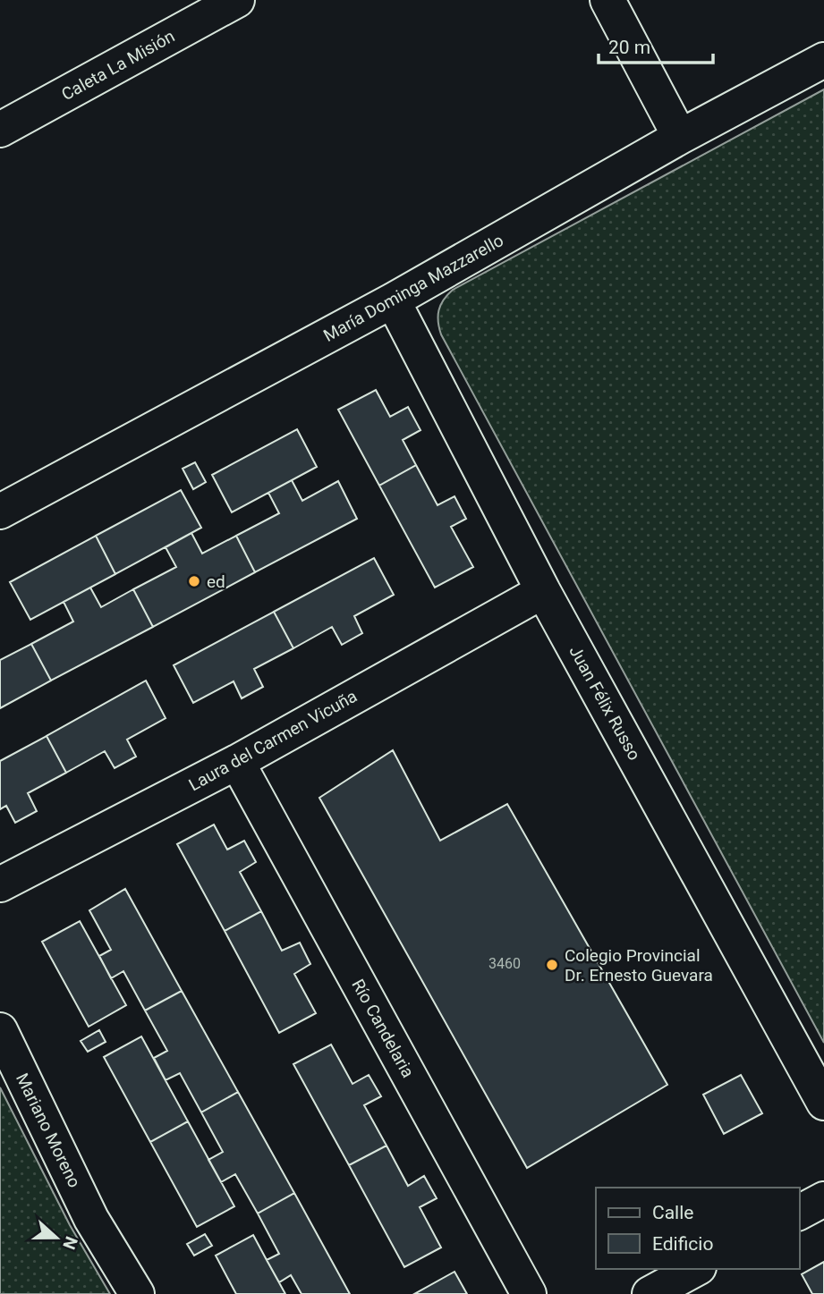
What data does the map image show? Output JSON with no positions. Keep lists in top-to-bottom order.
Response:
{
  "streets": {
    "street": [
      "Caleta La Misión",
      "María Dominga Mazzarello",
      "Juan Félix Russo",
      "Laura del Carmen Vicuña",
      "Río Candelaria",
      "Mariano Moreno"
    ]
  },
  "crossings": [
    ["María Dominga Mazzarello", "Juan Félix Russo"],
    ["Juan Félix Russo", "Laura del Carmen Vicuña"],
    ["Laura del Carmen Vicuña", "Río Candelaria"]
  ],
  "places": ["ed", "Colegio Provincial Dr. Ernesto Guevara"],
  "house_numbers": ["3460"],
  "legend": ["Calle", "Edificio"],
  "scale_bar": "20 m",
  "north": "right"
}
